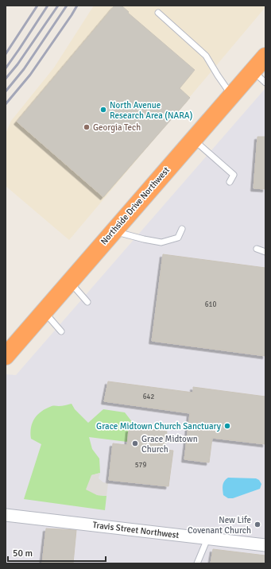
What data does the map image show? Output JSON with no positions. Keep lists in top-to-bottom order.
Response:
{
  "streets": {
    "highway": ["Northside Drive Northwest"],
    "street": ["Travis Street Northwest"]
  },
  "places": [
    "North Avenue Research Area (NARA)",
    "Georgia Tech",
    "Grace Midtown Church Sanctuary",
    "Grace Midtown Church",
    "New Life Covenant Church"
  ],
  "house_numbers": ["610", "642", "579"],
  "scale_bar": "50 m"
}
